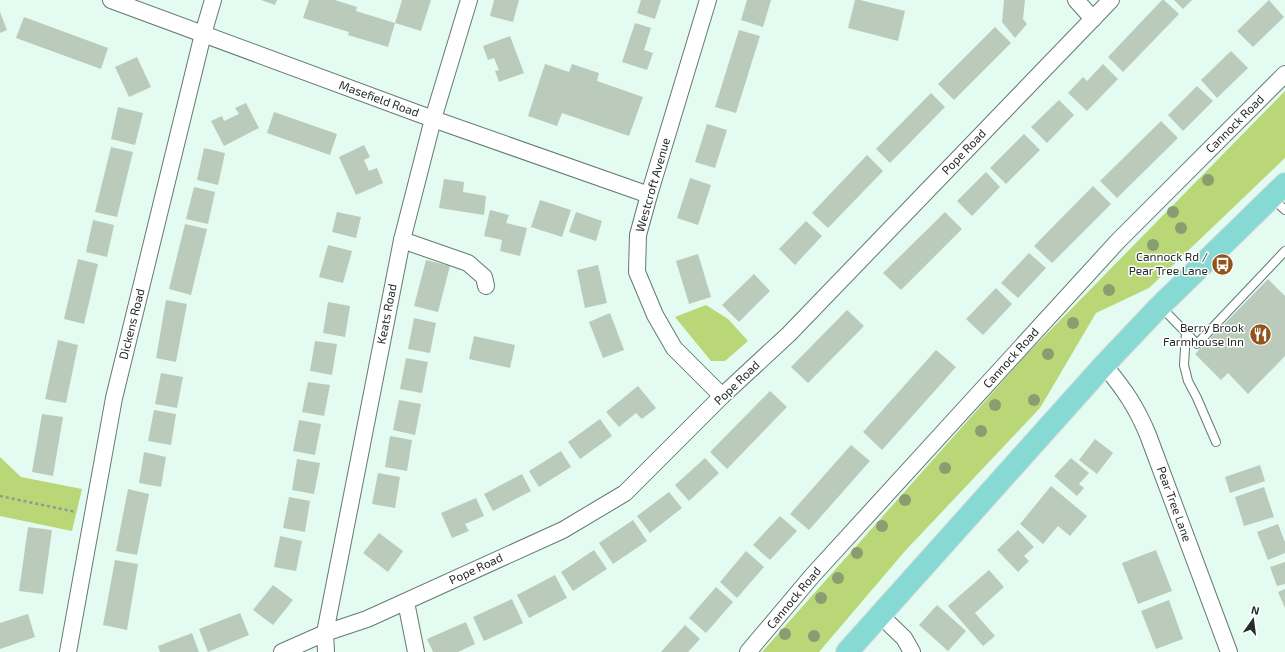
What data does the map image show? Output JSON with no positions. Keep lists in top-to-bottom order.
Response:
{
  "streets": {
    "street": [
      "Masefield Road",
      "Cannock Road",
      "Pope Road",
      "Westcroft Avenue",
      "Keats Road",
      "Dickens Road",
      "Pear Tree Lane"
    ]
  },
  "crossings": [
    ["Masefield Road", "Westcroft Avenue"],
    ["Masefield Road", "Keats Road"],
    ["Masefield Road", "Dickens Road"],
    ["Pope Road", "Westcroft Avenue"],
    ["Pope Road", "Keats Road"]
  ],
  "places": {
    "bus stop": ["Cannock Rd / Pear Tree Lane"],
    "restaurant": ["Berry Brook Farmhouse Inn"]
  },
  "north": "top"
}
